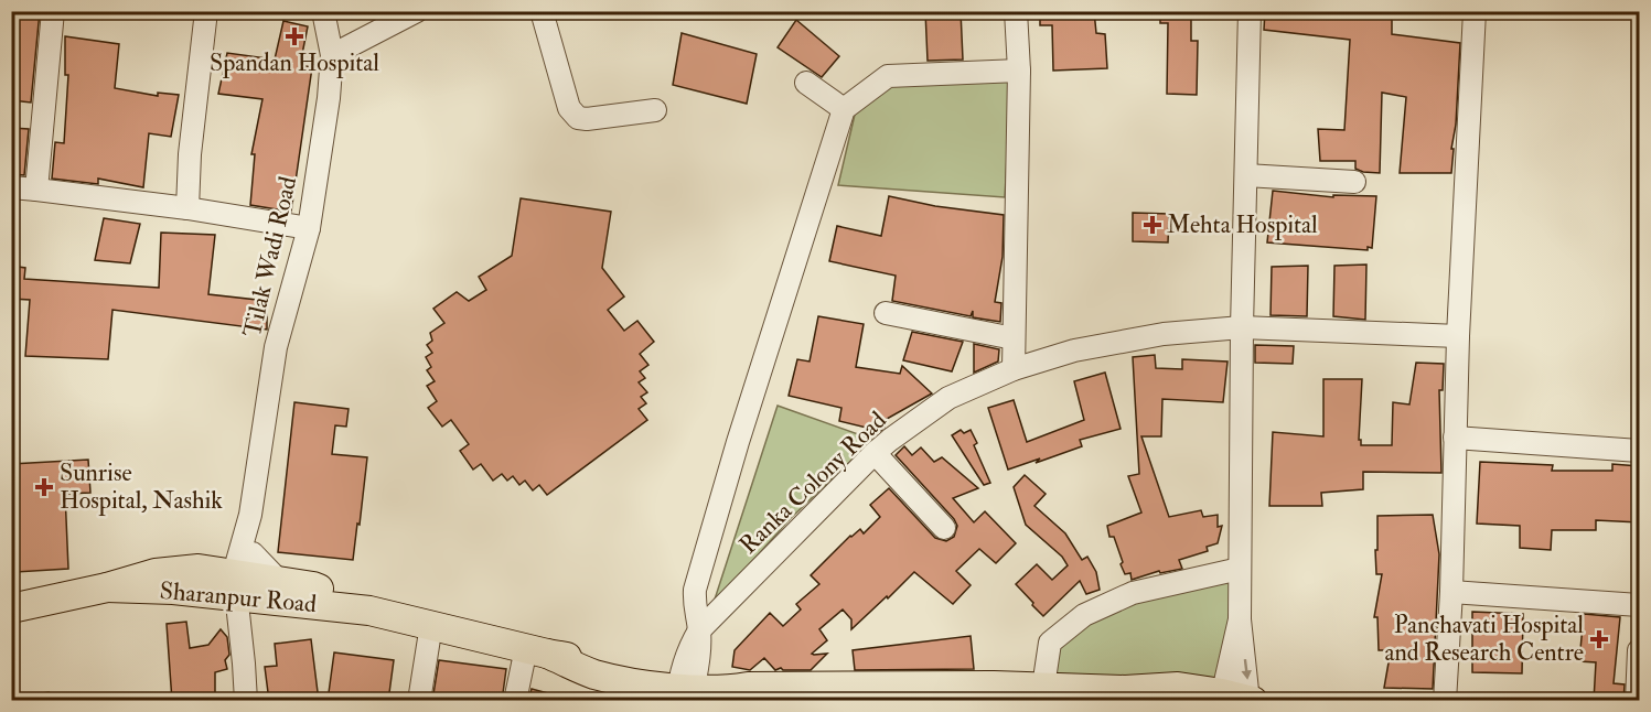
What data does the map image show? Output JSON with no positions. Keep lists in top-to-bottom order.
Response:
{
  "streets": {
    "main road": ["Sharanpur Road"],
    "street": ["Tilak Wadi Road", "Ranka Colony Road"]
  },
  "crossings": [
    ["Tilak Wadi Road", "Sharanpur Road"],
    ["Ranka Colony Road", "Sharanpur Road"]
  ],
  "places": {
    "health": [
      "Spandan Hospital",
      "Mehta Hospital",
      "Sunrise Hospital, Nashik",
      "Panchavati Hospital and Research Centre"
    ]
  }
}
